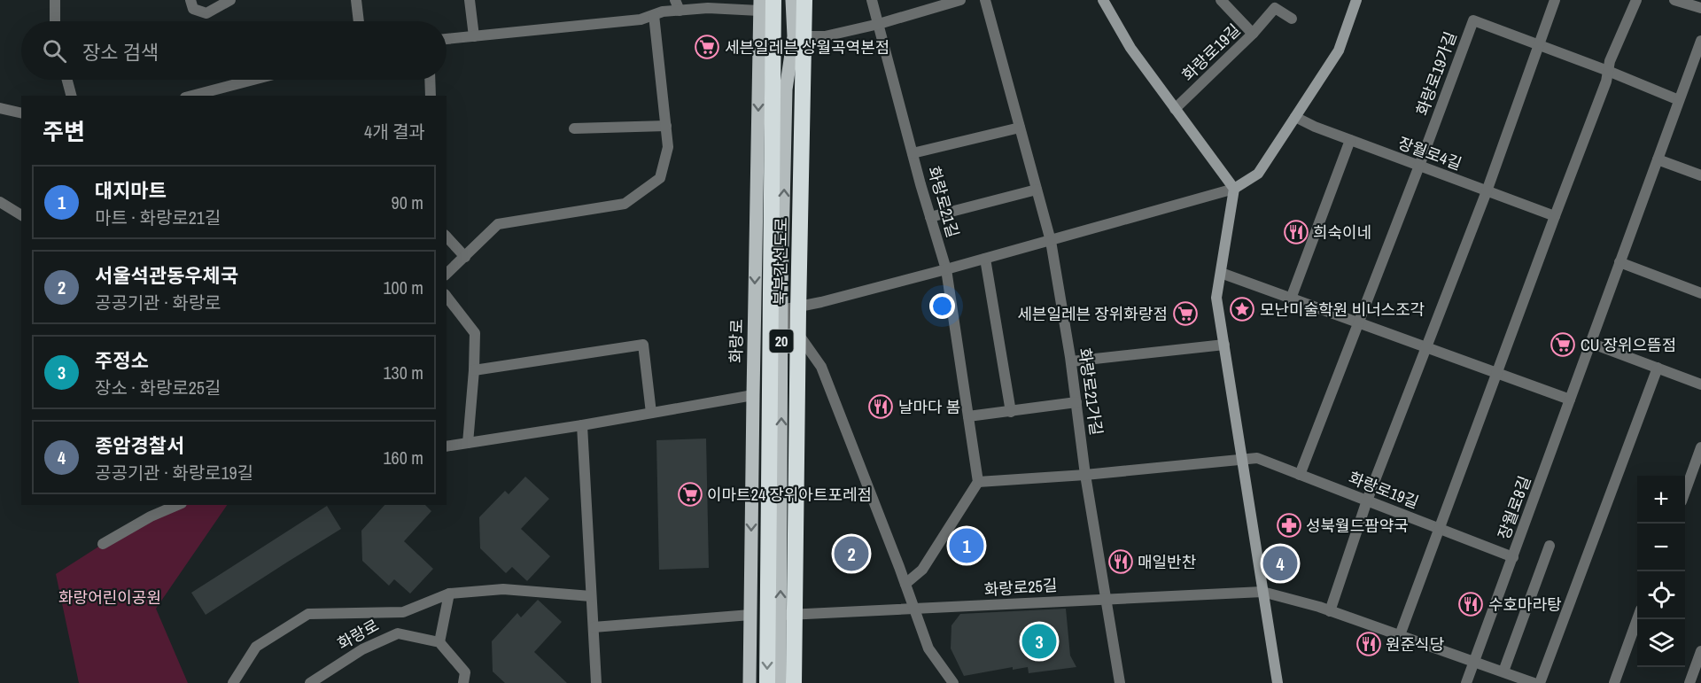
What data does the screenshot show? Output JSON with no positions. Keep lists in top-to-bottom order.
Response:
{
  "streets": {
    "highway": ["북부간선도로"],
    "main road": ["화랑로", "20"],
    "street": [
      "화랑로19길",
      "화랑로19가길",
      "장월로4길",
      "화랑로21길",
      "화랑로21가길",
      "장월로8길",
      "화랑로25길"
    ]
  },
  "crossings": [
    ["화랑로19길", "화랑로19가길"],
    ["화랑로19길", "화랑로21길"],
    ["화랑로19길", "화랑로21가길"],
    ["화랑로19길", "장월로8길"],
    ["화랑로19가길", "장월로4길"],
    ["화랑로19가길", "장월로8길"],
    ["20", "화랑로25길"],
    ["화랑로21가길", "화랑로25길"],
    ["장월로8길", "화랑로25길"]
  ],
  "parks": ["화랑어린이공원"],
  "places": {
    "supermarket": [
      "세븐일레븐 상월곡역본점",
      "세븐일레븐 장위화랑점",
      "CU 장위으뜸점",
      "이마트24 장위아트포레점"
    ],
    "restaurant": [
      "희숙이네",
      "날마다 봄",
      "매일반찬",
      "수호마라탕",
      "원준식당"
    ],
    "place": ["모난미술학원 비너스조각"],
    "pharmacy": ["성북월드팜약국"]
  },
  "page": {
    "search": "장소 검색",
    "heading": ["주변", "4개 결과"],
    "list": [
      {
        "mark": "1",
        "name": "대지마트",
        "note": "마트 · 화랑로21길",
        "value": "90 m"
      },
      {
        "mark": "2",
        "name": "서울석관동우체국",
        "note": "공공기관 · 화랑로",
        "value": "100 m"
      },
      {
        "mark": "3",
        "name": "주정소",
        "note": "장소 · 화랑로25길",
        "value": "130 m"
      },
      {
        "mark": "4",
        "name": "종암경찰서",
        "note": "공공기관 · 화랑로19길",
        "value": "160 m"
      }
    ],
    "map_buttons": ["+", "−"],
    "pins": [
      "1",
      "2",
      "4",
      "3"
    ]
  }
}
